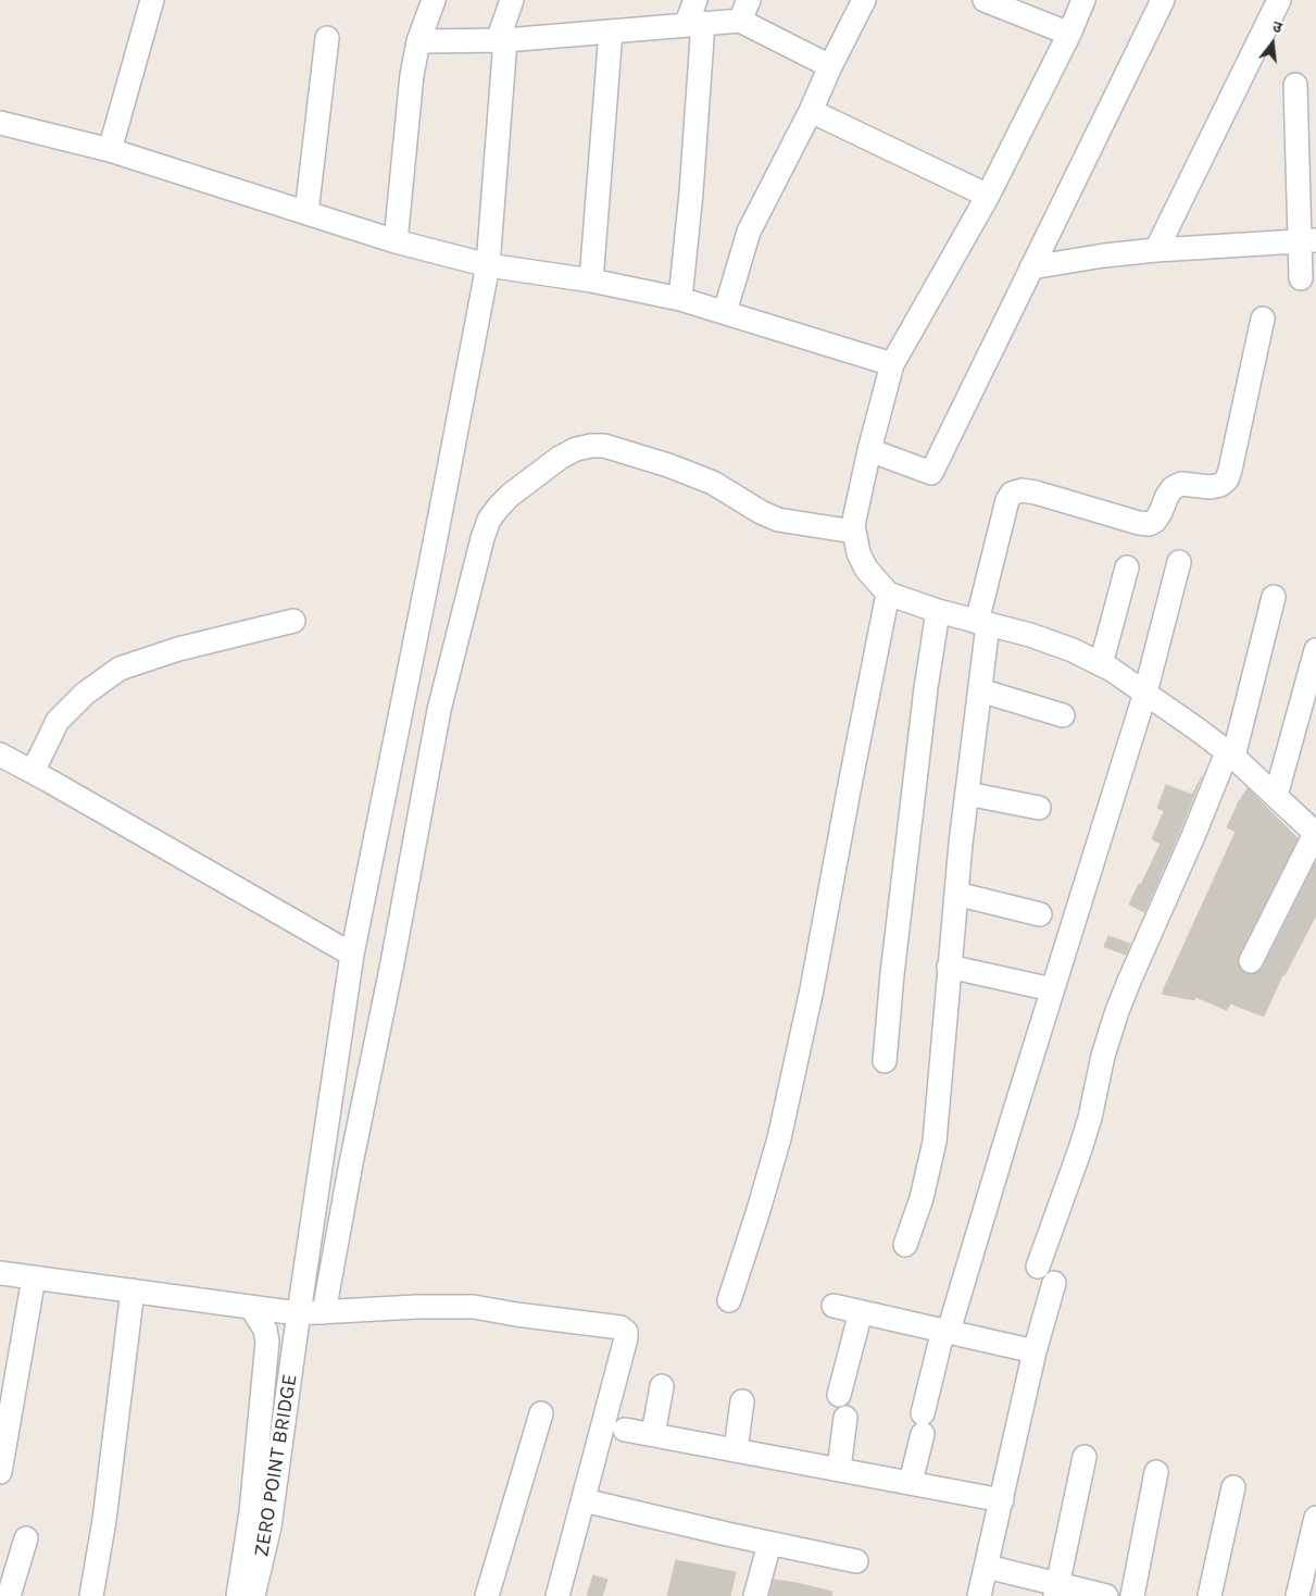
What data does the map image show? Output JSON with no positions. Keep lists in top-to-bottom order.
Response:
{
  "streets": {
    "street": ["ZERO POINT BRIDGE"]
  },
  "north": "top"
}
